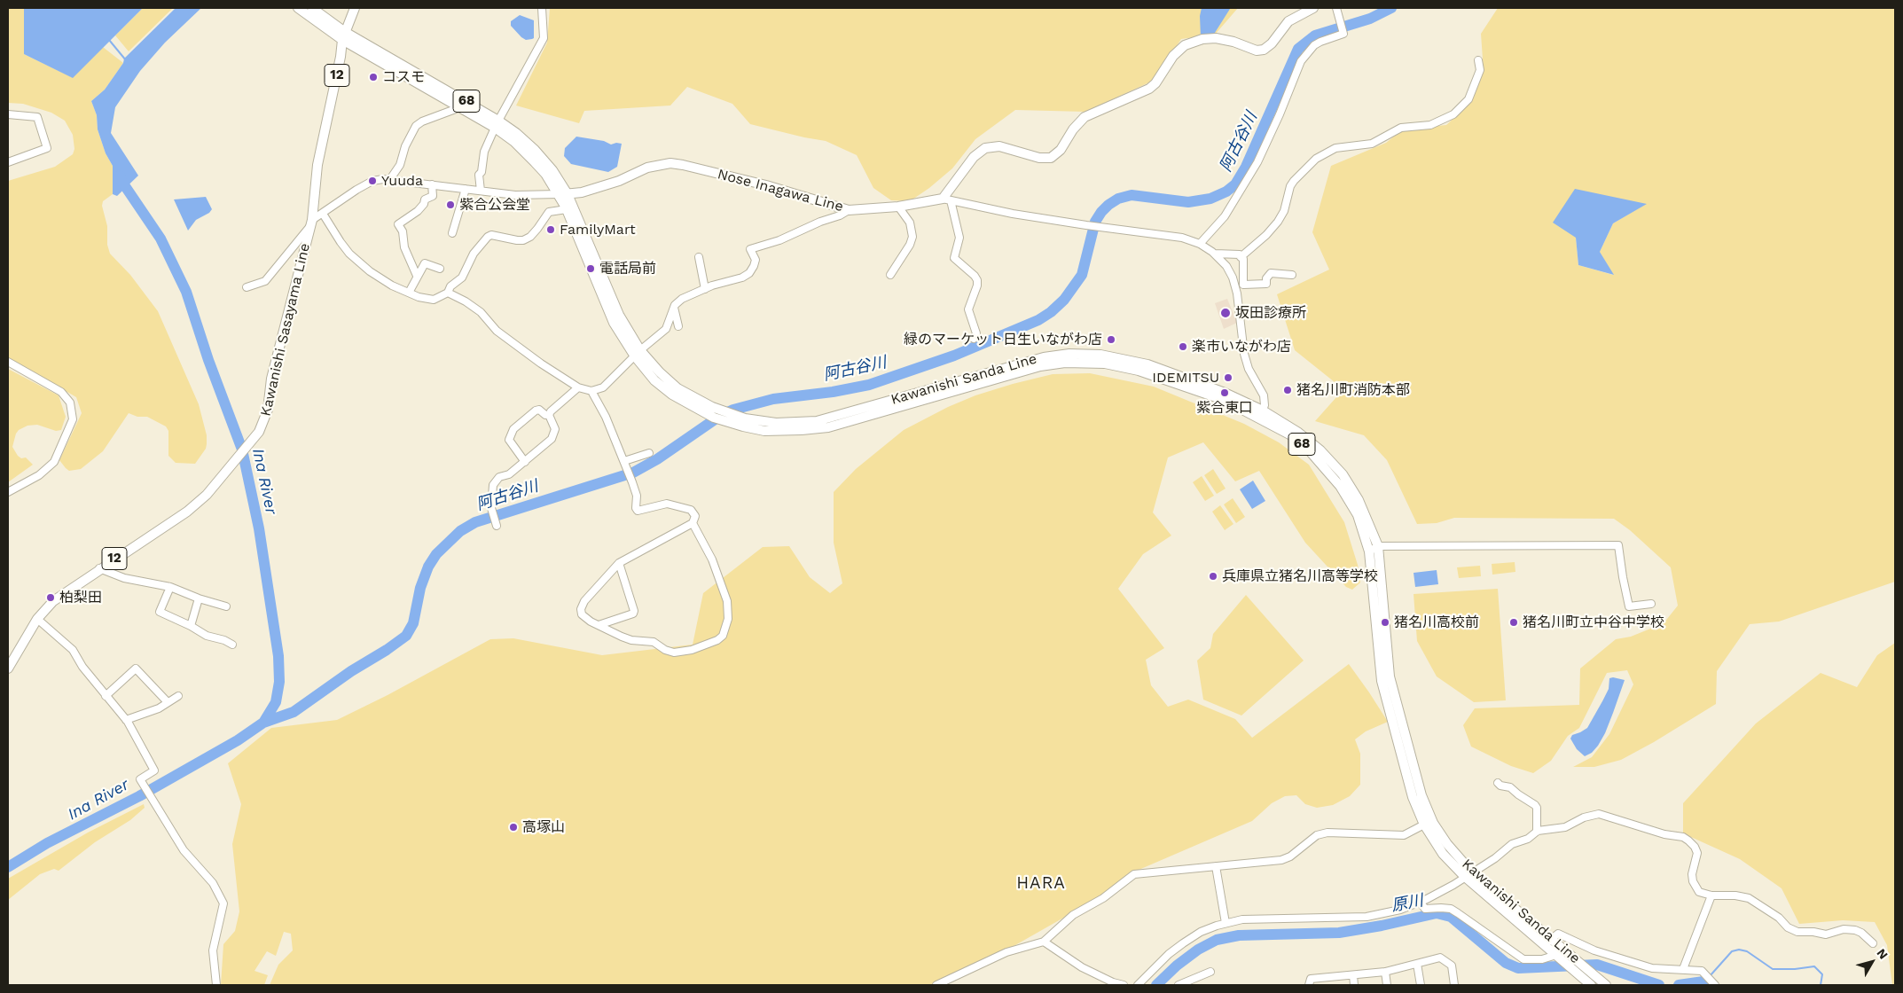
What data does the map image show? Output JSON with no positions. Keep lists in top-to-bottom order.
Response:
{
  "streets": {
    "main road": [
      "12",
      "68",
      "Nose Inagawa Line",
      "Kawanishi Sasayama Line",
      "Kawanishi Sanda Line"
    ]
  },
  "crossings": [
    ["Nose Inagawa Line", "Kawanishi Sanda Line"],
    ["Kawanishi Sasayama Line", "Kawanishi Sanda Line"]
  ],
  "districts": ["HARA"],
  "water": ["阿古谷川", "Ina River", "原川"],
  "places": [
    "コスモ",
    "Yuuda",
    "紫合公会堂",
    "FamilyMart",
    "電話局前",
    "坂田診療所",
    "緑のマーケット日生いながわ店",
    "楽市いながわ店",
    "IDEMITSU",
    "猪名川町消防本部",
    "紫合東口",
    "兵庫県立猪名川高等学校",
    "柏梨田",
    "猪名川高校前",
    "猪名川町立中谷中学校",
    "高塚山"
  ],
  "north": "top right"
}
